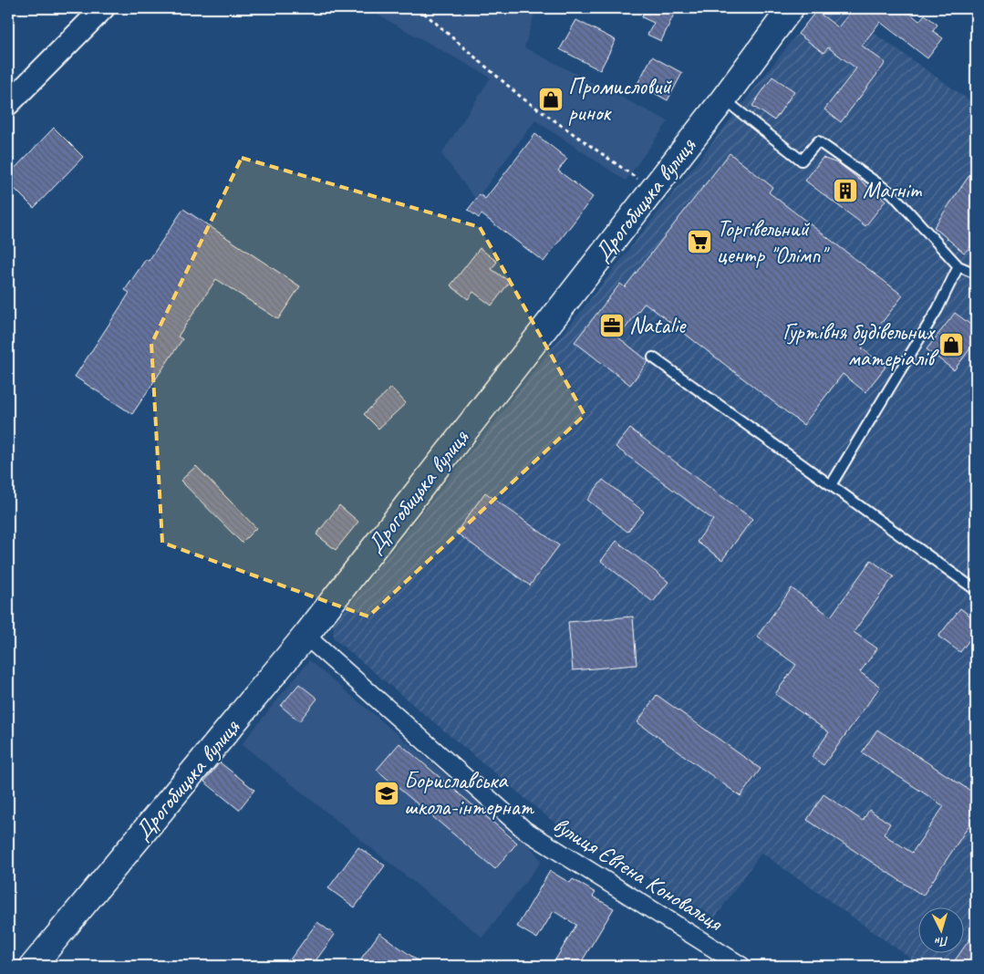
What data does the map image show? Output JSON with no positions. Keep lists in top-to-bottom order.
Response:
{
  "streets": {
    "main road": ["Дрогобицька вулиця"],
    "street": ["вулиця Євгена Коновальця"]
  },
  "crossings": [
    ["Дрогобицька вулиця", "вулиця Євгена Коновальця"]
  ],
  "places": {
    "shop": ["Промисловий ринок", "Гуртівня будівельних матеріалів"],
    "building": ["Магніт"],
    "supermarket": ["Торгівельний центр \"Олімп\""],
    "office": ["Natalie"],
    "school or university": ["Бориславська школа-інтернат"]
  },
  "north": "bottom"
}
